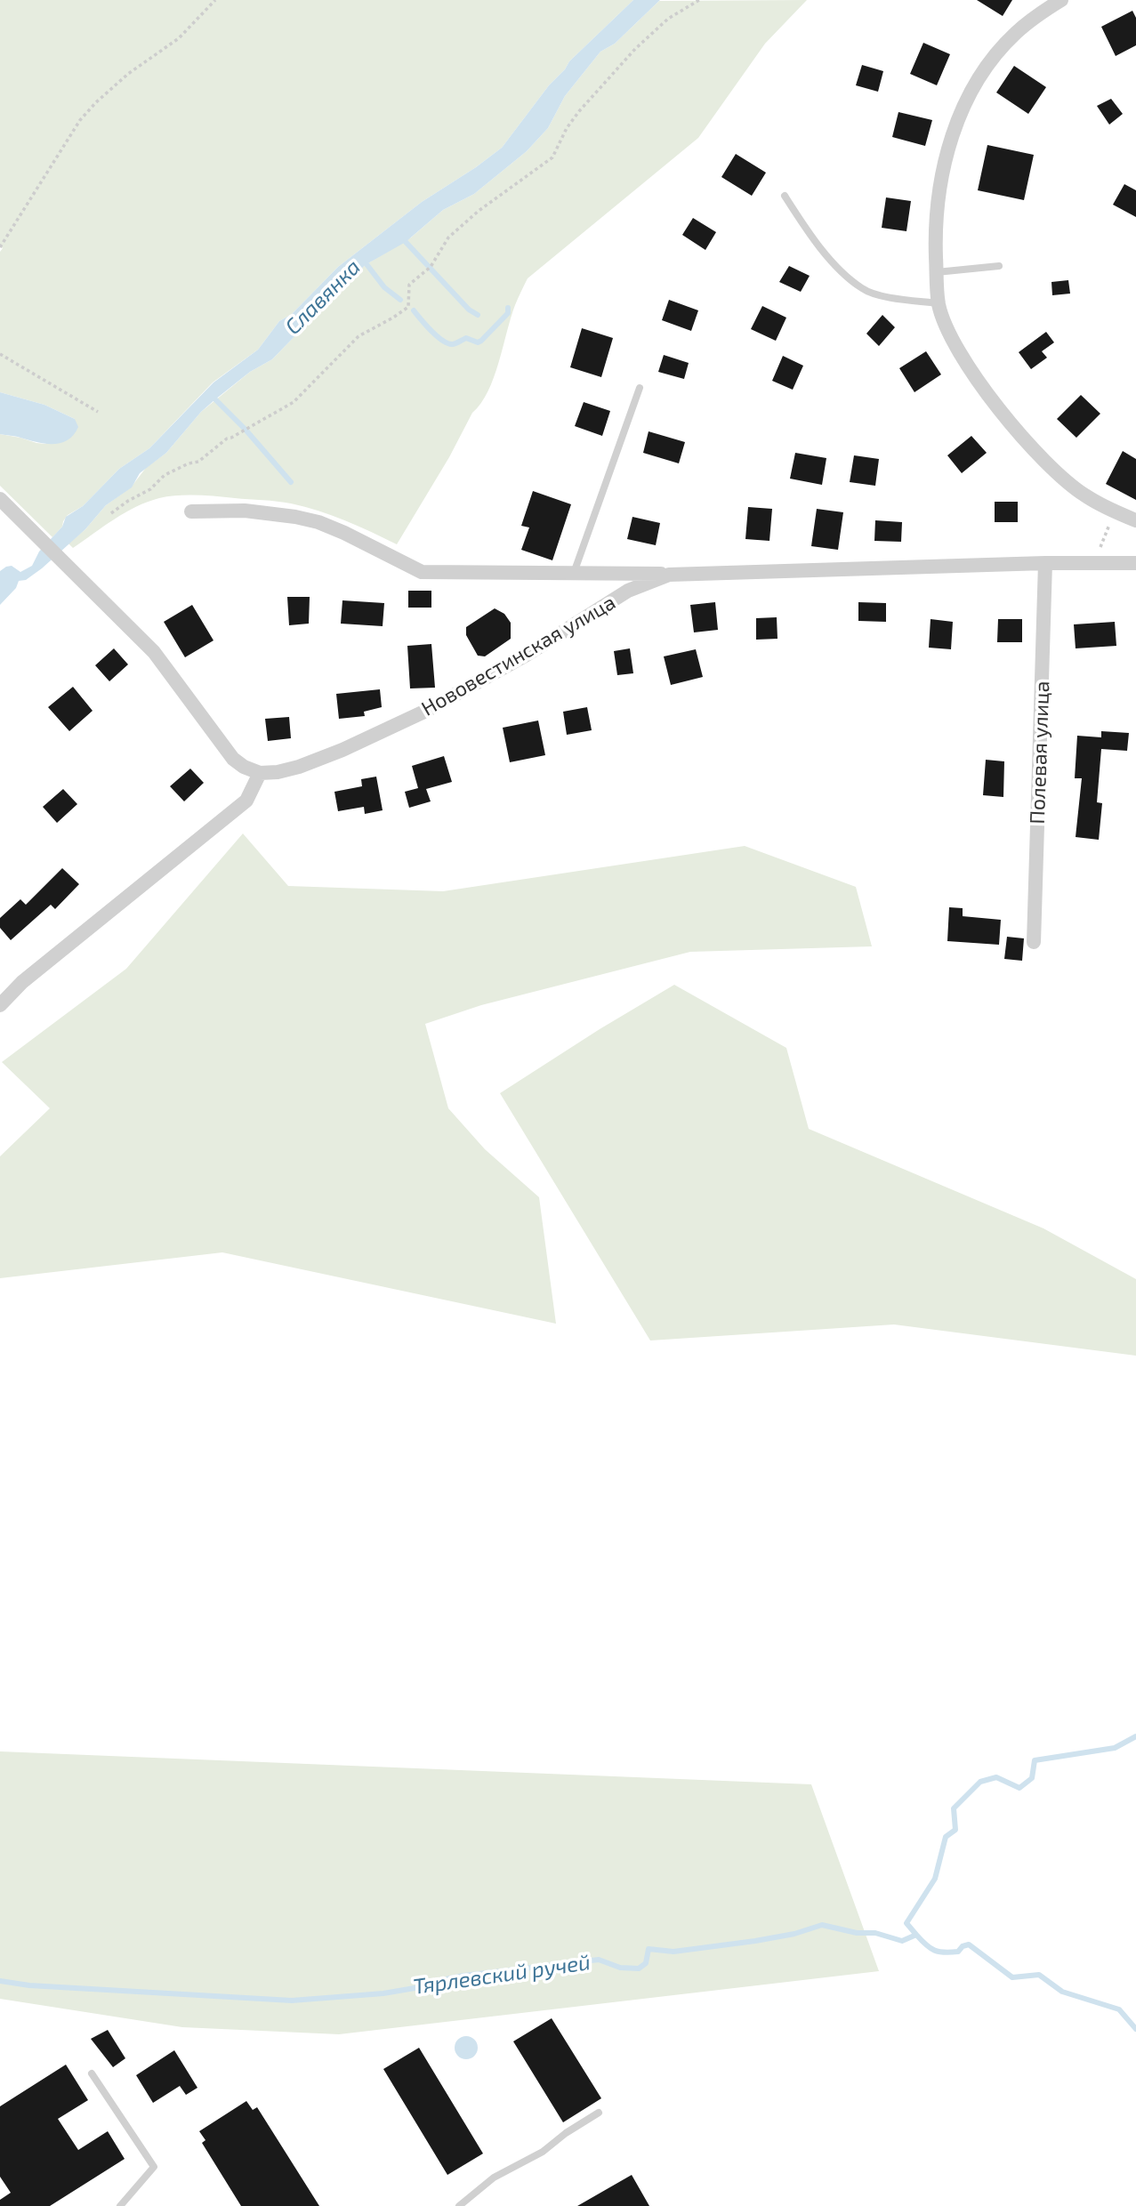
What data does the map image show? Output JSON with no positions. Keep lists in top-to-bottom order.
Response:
{
  "streets": {
    "street": ["Нововестинская улица", "Полевая улица"]
  },
  "crossings": [
    ["Нововестинская улица", "Полевая улица"]
  ],
  "water": ["Славянка", "Тярлевский ручей"]
}
